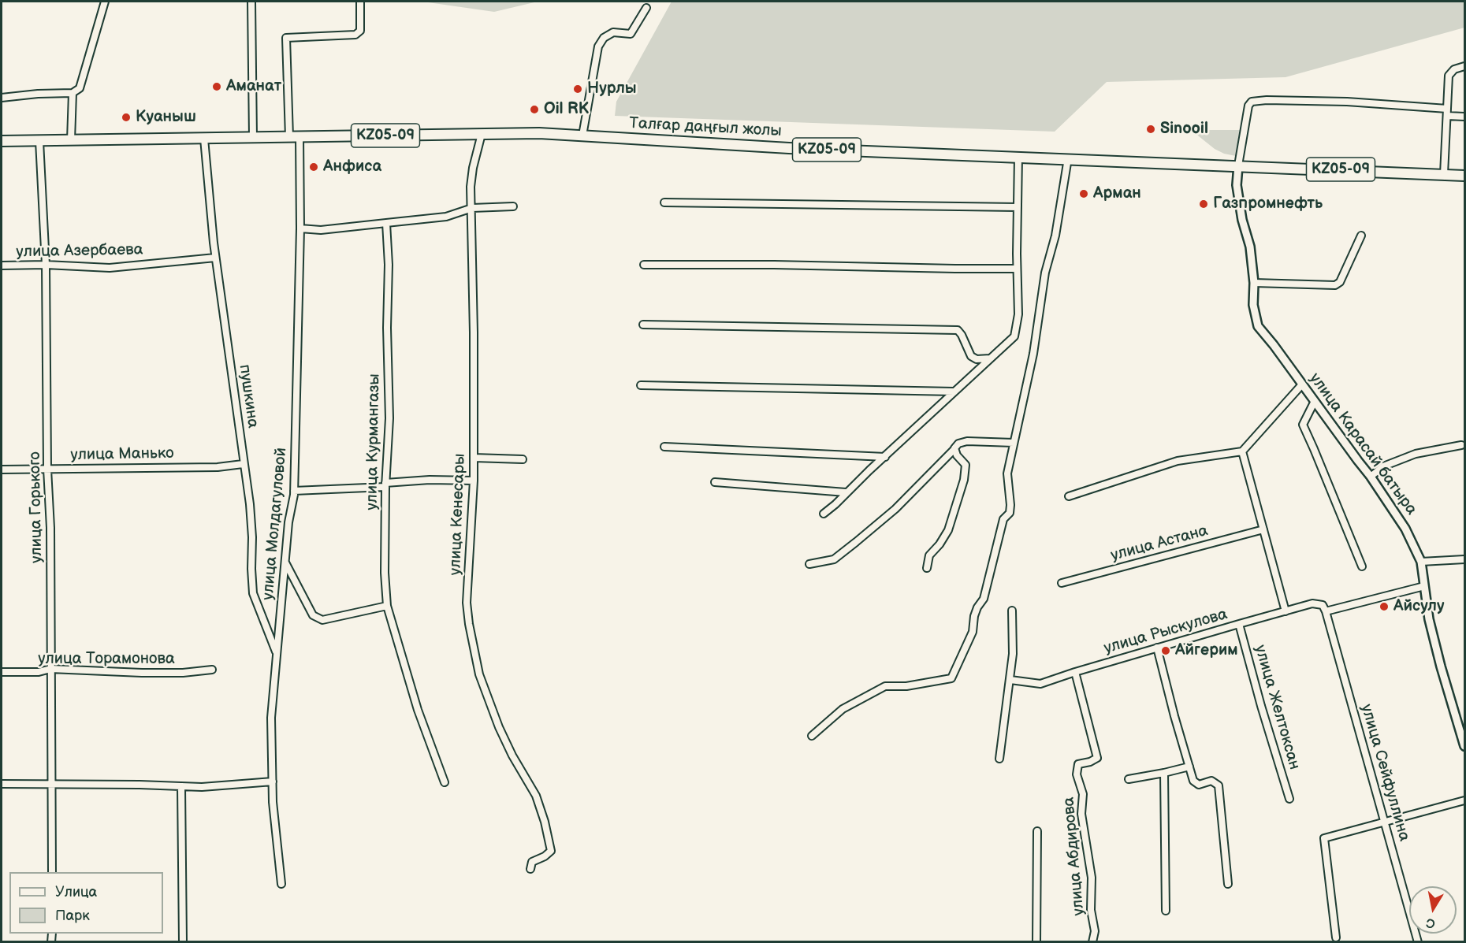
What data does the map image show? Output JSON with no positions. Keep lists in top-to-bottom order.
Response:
{
  "streets": {
    "main road": ["Талғар даңғыл жолы", "KZ05-09"],
    "street": [
      "улица Азербаева",
      "пушкина",
      "улица Курмангазы",
      "улица Карасай батыра",
      "улица Манько",
      "улица Горького",
      "улица Кенесары",
      "улица Молдагуловой",
      "улица Астана",
      "улица Рыскулова",
      "улица Торамонова",
      "улица Желтоксан",
      "улица Сейфуллина",
      "улица Абдирова"
    ]
  },
  "crossings": [
    ["Талғар даңғыл жолы", "пушкина"],
    ["Талғар даңғыл жолы", "улица Карасай батыра"],
    ["Талғар даңғыл жолы", "улица Горького"],
    ["Талғар даңғыл жолы", "улица Кенесары"],
    ["Талғар даңғыл жолы", "улица Молдагуловой"],
    ["улица Азербаева", "пушкина"],
    ["улица Азербаева", "улица Горького"],
    ["пушкина", "улица Манько"],
    ["пушкина", "улица Молдагуловой"],
    ["улица Манько", "улица Горького"],
    ["улица Горького", "улица Торамонова"],
    ["улица Рыскулова", "улица Желтоксан"],
    ["улица Рыскулова", "улица Сейфуллина"],
    ["улица Рыскулова", "улица Абдирова"]
  ],
  "places": [
    "Аманат",
    "Нурлы",
    "Oil RK",
    "Куаныш",
    "Sinooil",
    "Анфиса",
    "Арман",
    "Газпромнефть",
    "Айсулу",
    "Айгерим"
  ],
  "legend": ["Улица", "Парк"],
  "north": "bottom"
}
